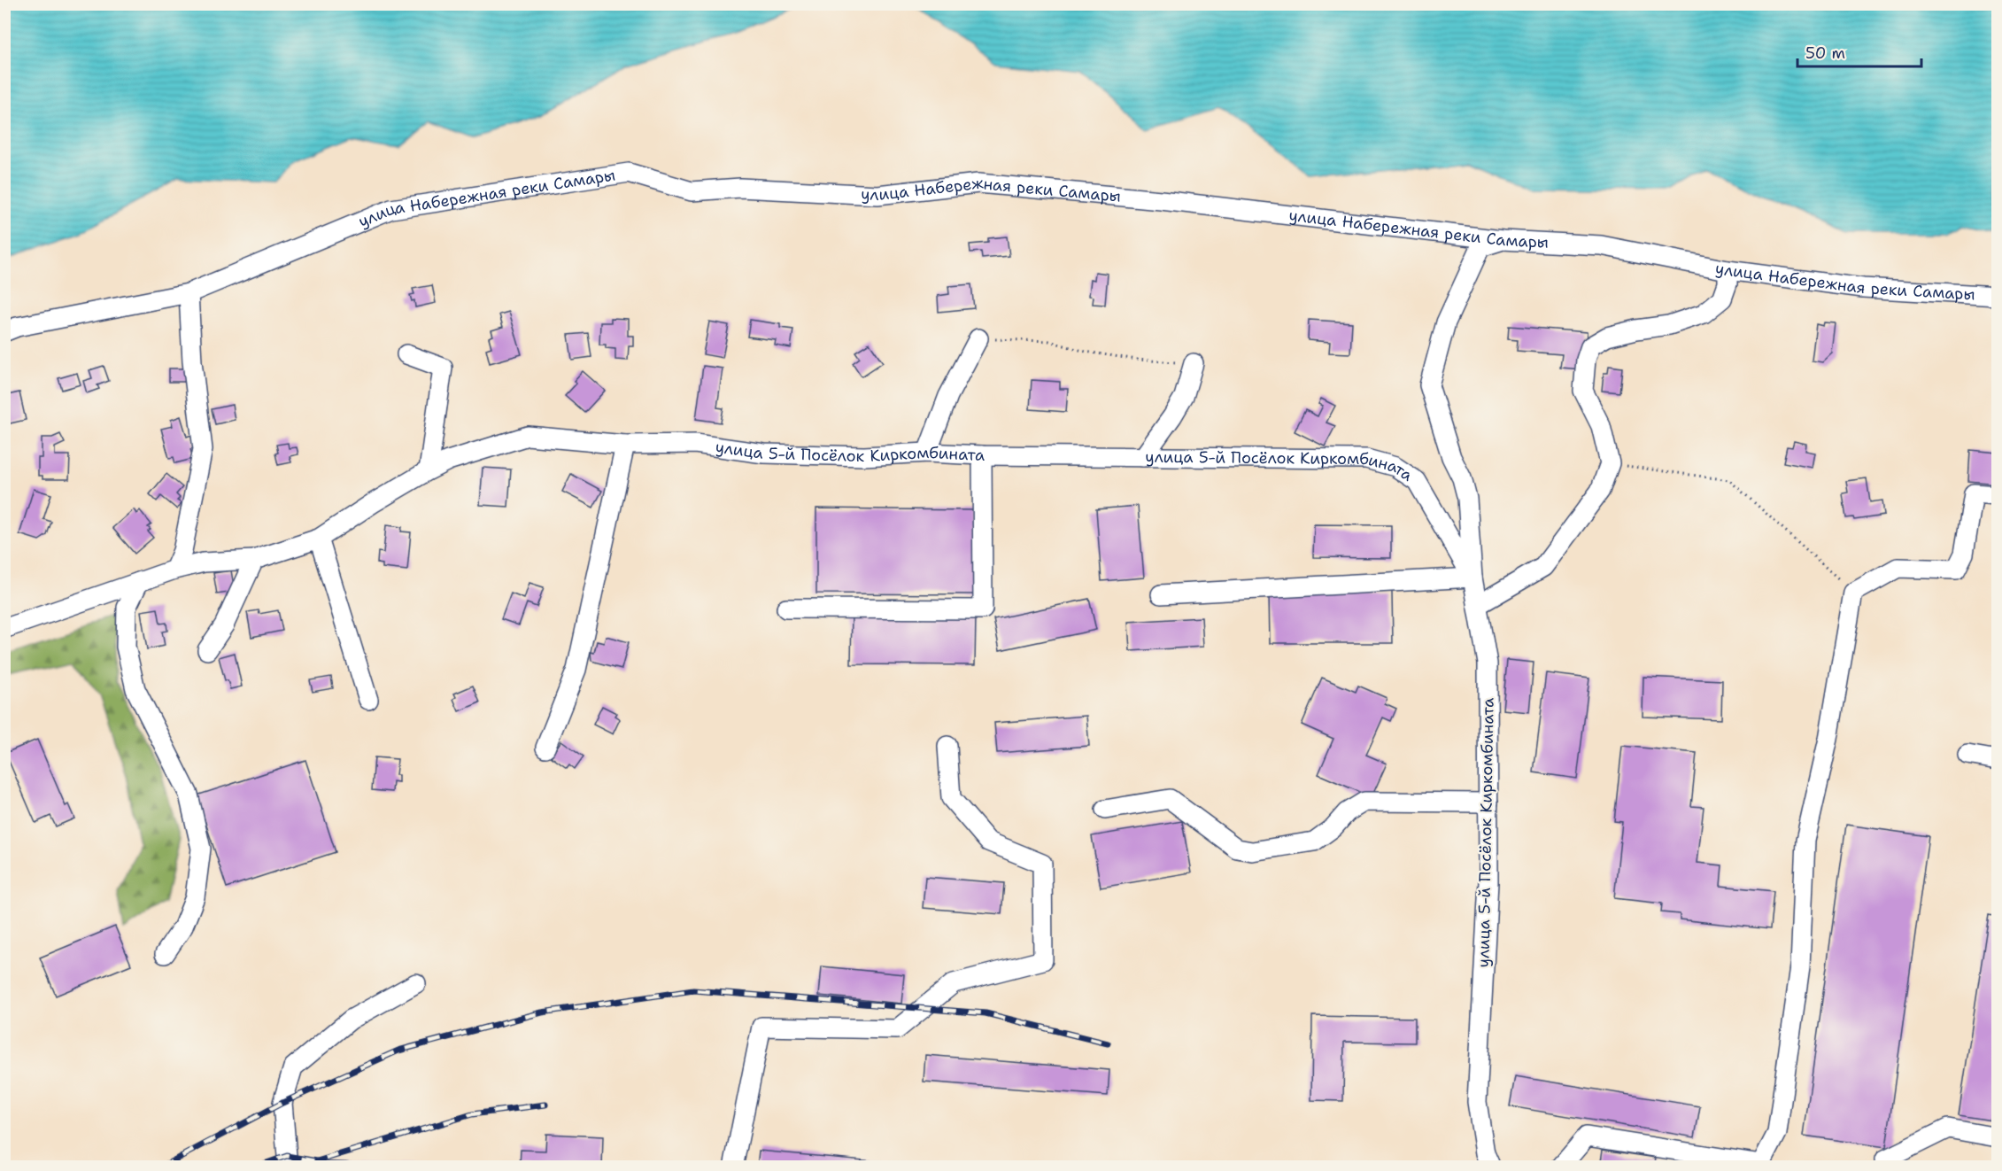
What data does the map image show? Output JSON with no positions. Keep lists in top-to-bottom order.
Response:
{
  "streets": {
    "street": ["улица Набережная реки Самары", "улица 5-й Посёлок Киркомбината"]
  },
  "scale_bar": "50 m"
}
